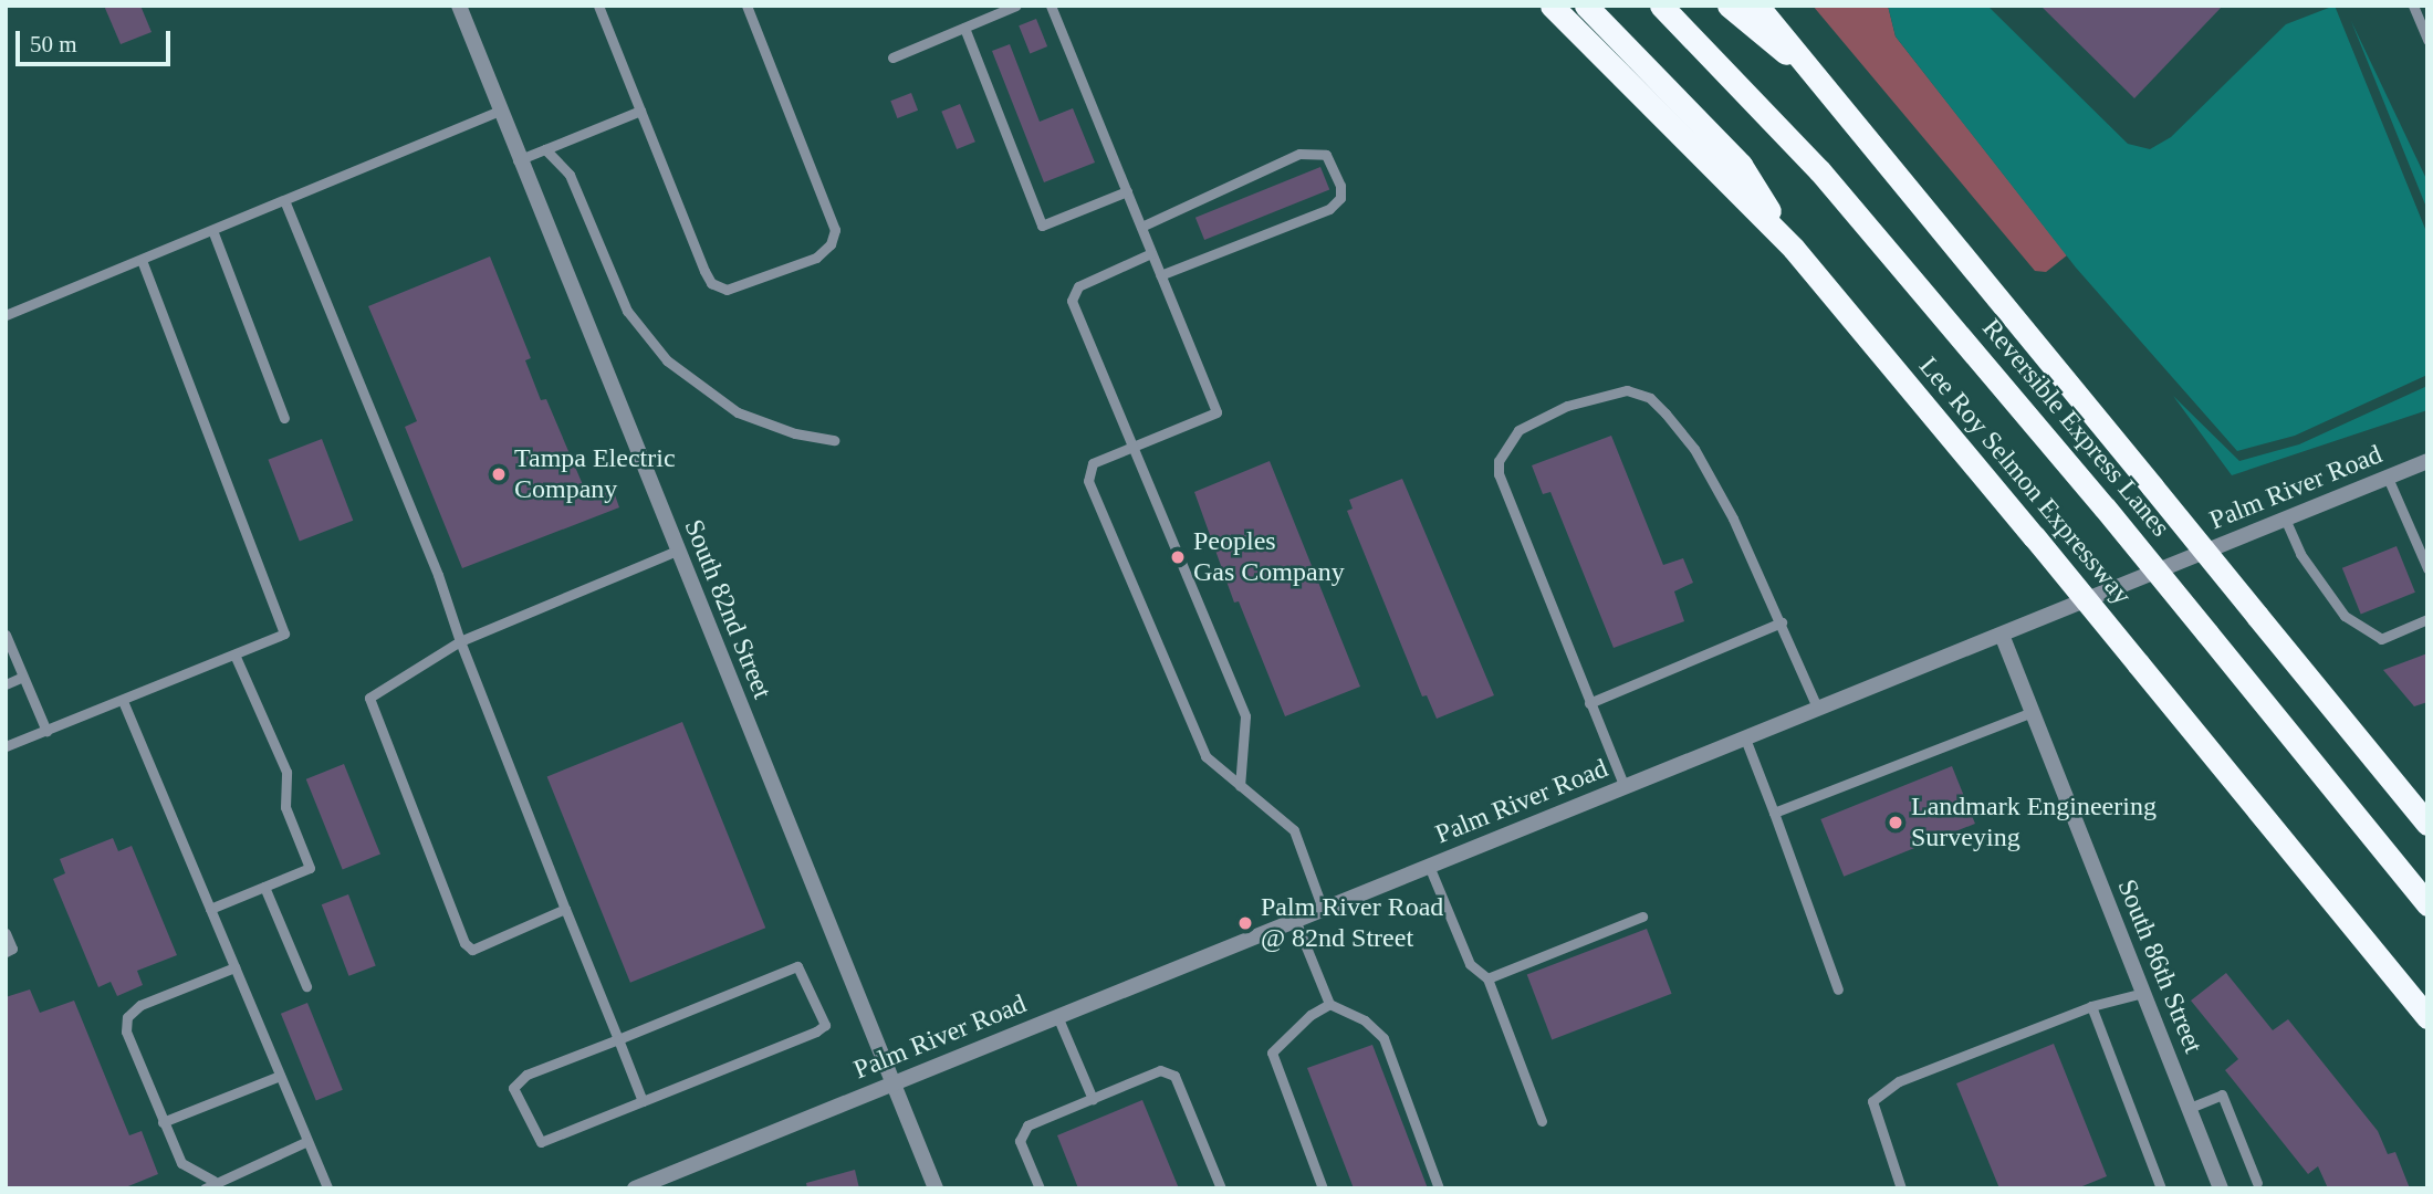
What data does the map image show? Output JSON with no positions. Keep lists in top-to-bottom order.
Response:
{
  "streets": {
    "highway": ["Reversible Express Lanes", "Lee Roy Selmon Expressway"],
    "street": ["Palm River Road", "South 82nd Street", "South 86th Street"]
  },
  "crossings": [
    ["Palm River Road", "South 82nd Street"],
    ["Palm River Road", "South 86th Street"]
  ],
  "places": [
    "Tampa Electric Company",
    "Peoples Gas Company",
    "Landmark Engineering Surveying",
    "Palm River Road @ 82nd Street"
  ],
  "scale_bar": "50 m"
}
